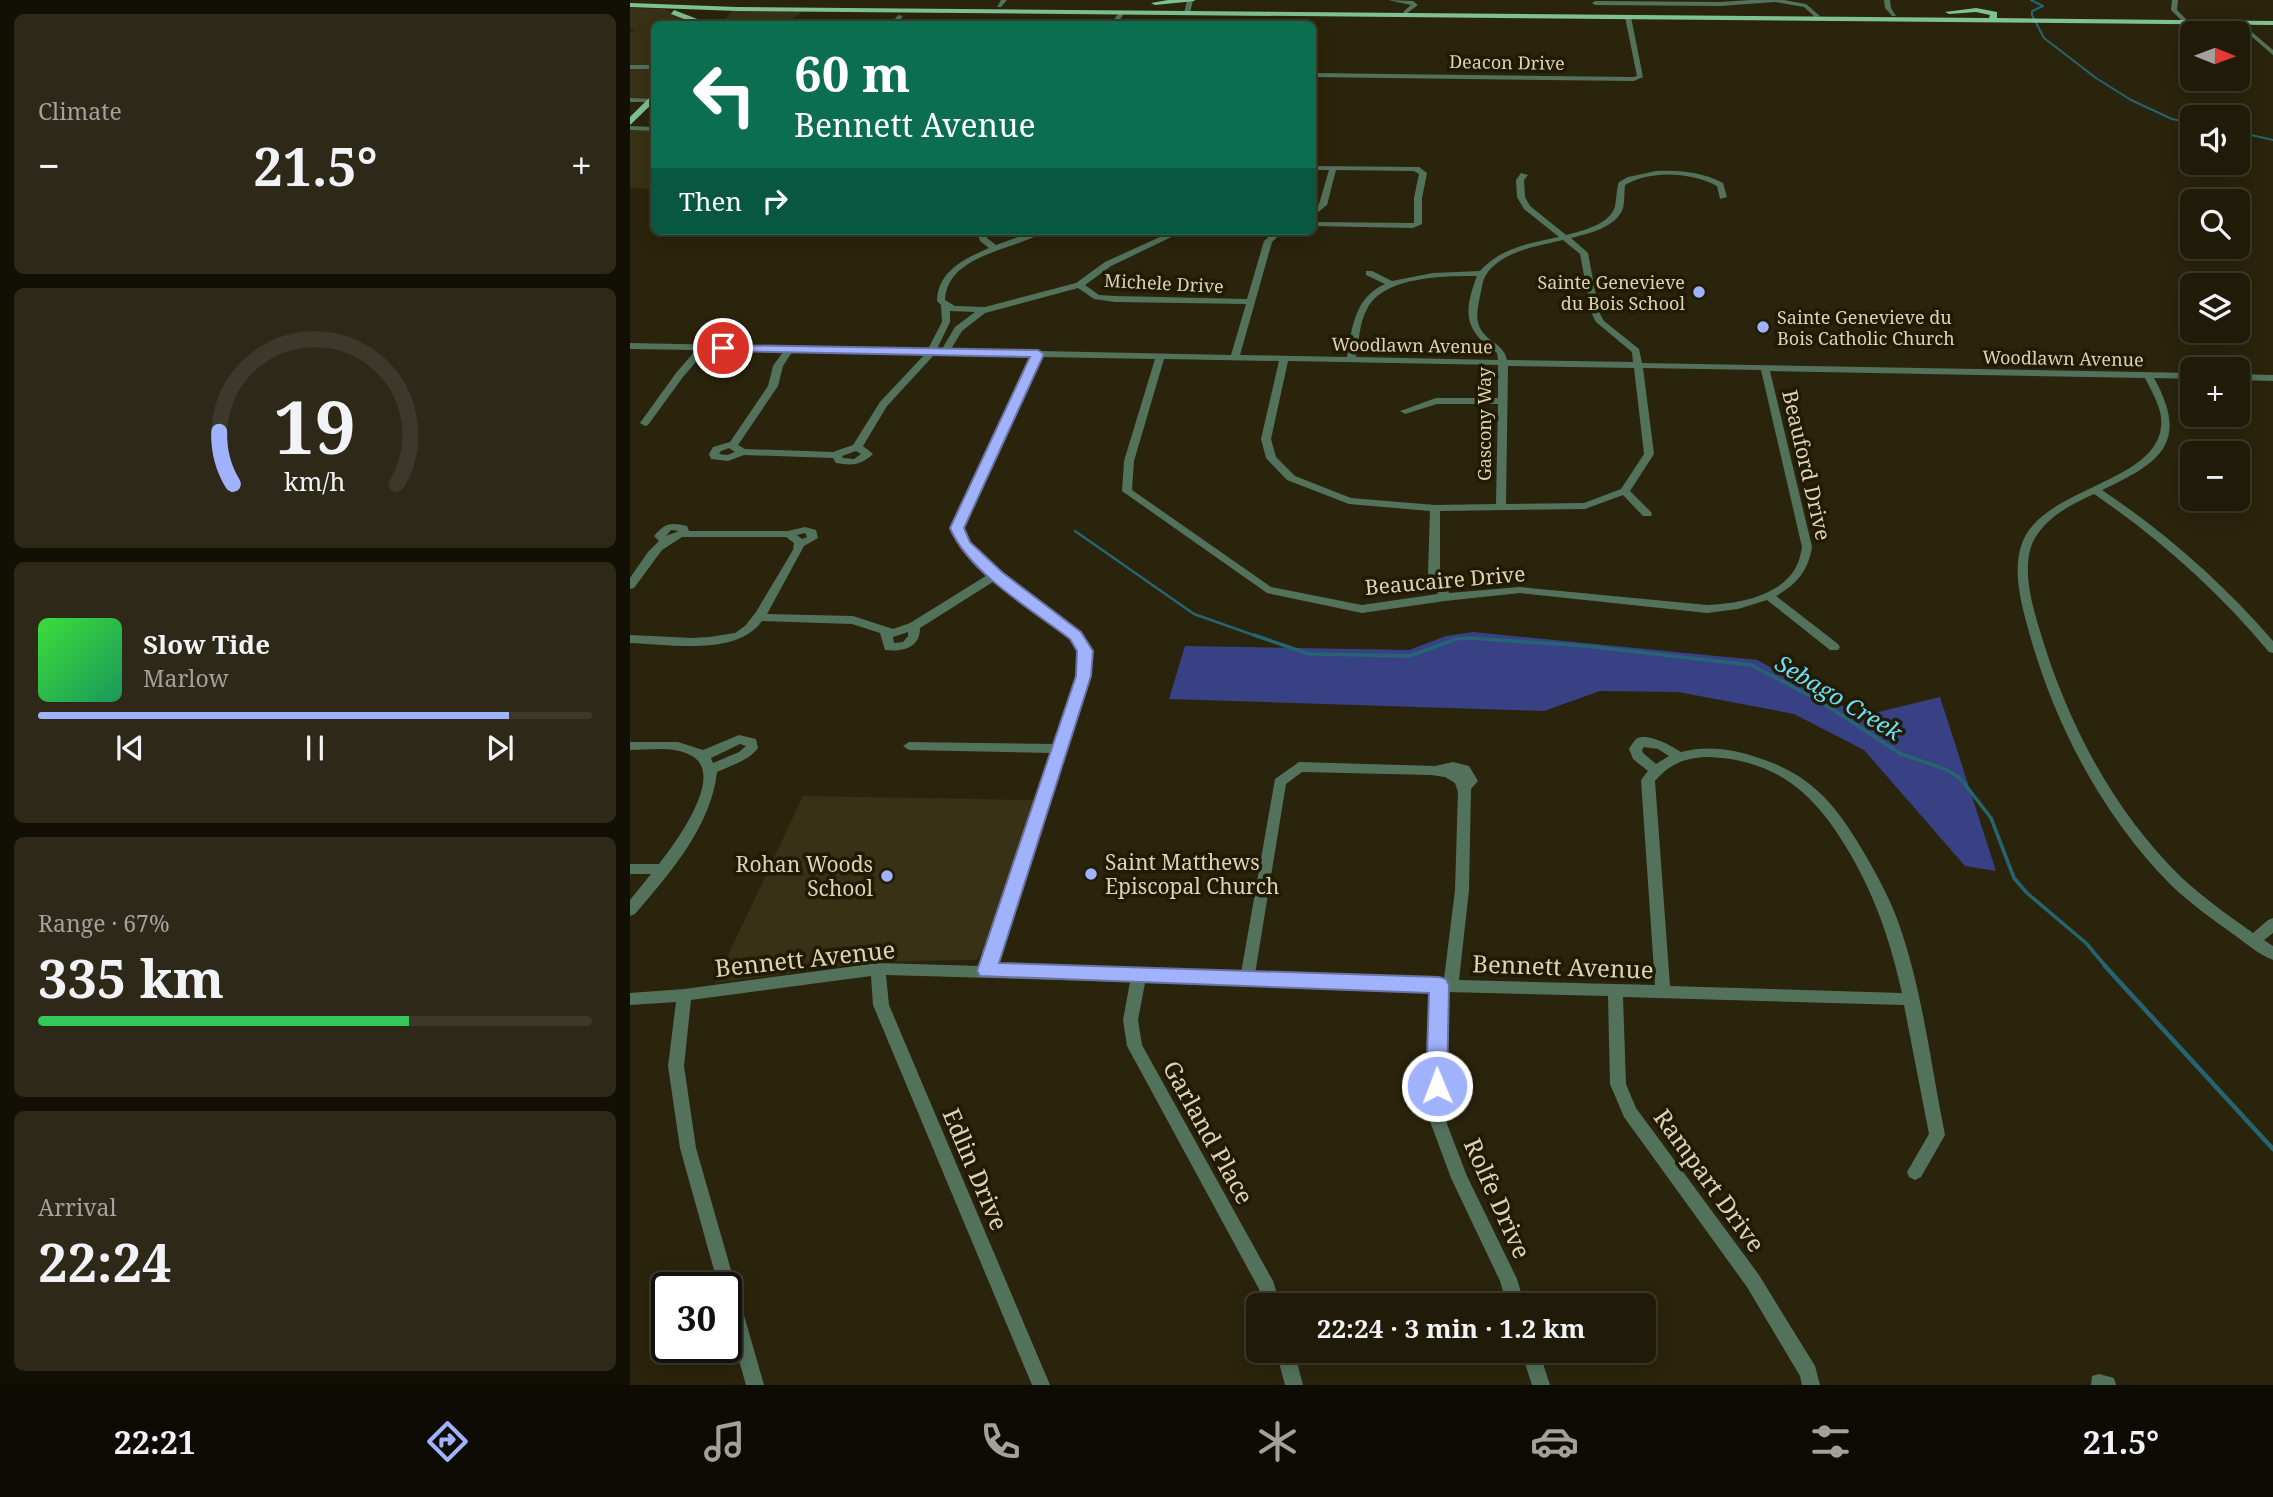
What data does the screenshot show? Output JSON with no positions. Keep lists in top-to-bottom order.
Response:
{
  "streets": {
    "street": [
      "Deacon Drive",
      "Michele Drive",
      "Woodlawn Avenue",
      "Gascony Way",
      "Beauford Drive",
      "Beaucaire Drive",
      "Bennett Avenue",
      "Garland Place",
      "Edlin Drive",
      "Rampart Drive",
      "Rolfe Drive"
    ]
  },
  "crossings": [
    ["Woodlawn Avenue", "Gascony Way"],
    ["Woodlawn Avenue", "Beauford Drive"],
    ["Woodlawn Avenue", "Beaucaire Drive"],
    ["Beauford Drive", "Beaucaire Drive"],
    ["Bennett Avenue", "Garland Place"],
    ["Bennett Avenue", "Edlin Drive"],
    ["Bennett Avenue", "Rampart Drive"],
    ["Bennett Avenue", "Rolfe Drive"]
  ],
  "water": ["Sebago Creek"],
  "places": [
    "Sainte Genevieve du Bois School",
    "Sainte Genevieve du Bois Catholic Church",
    "Saint Matthews Episcopal Church",
    "Rohan Woods School"
  ],
  "north": "right",
  "page": {
    "tile": [
      "Climate",
      ["Range · 67%", "335 km"],
      ["Arrival", "22:24"]
    ],
    "map_buttons": ["+", "−"],
    "turn": ["60 m", "Bennett Avenue"],
    "heat": ["−", "21.5°", "+"],
    "then": "Then",
    "song": ["Slow Tide", "Marlow"],
    "limit": "30",
    "trip": "22:24 · 3 min · 1.2 km",
    "tabs": ["22:21", "21.5°"],
    "gauge": ["19", "km/h"]
  }
}
